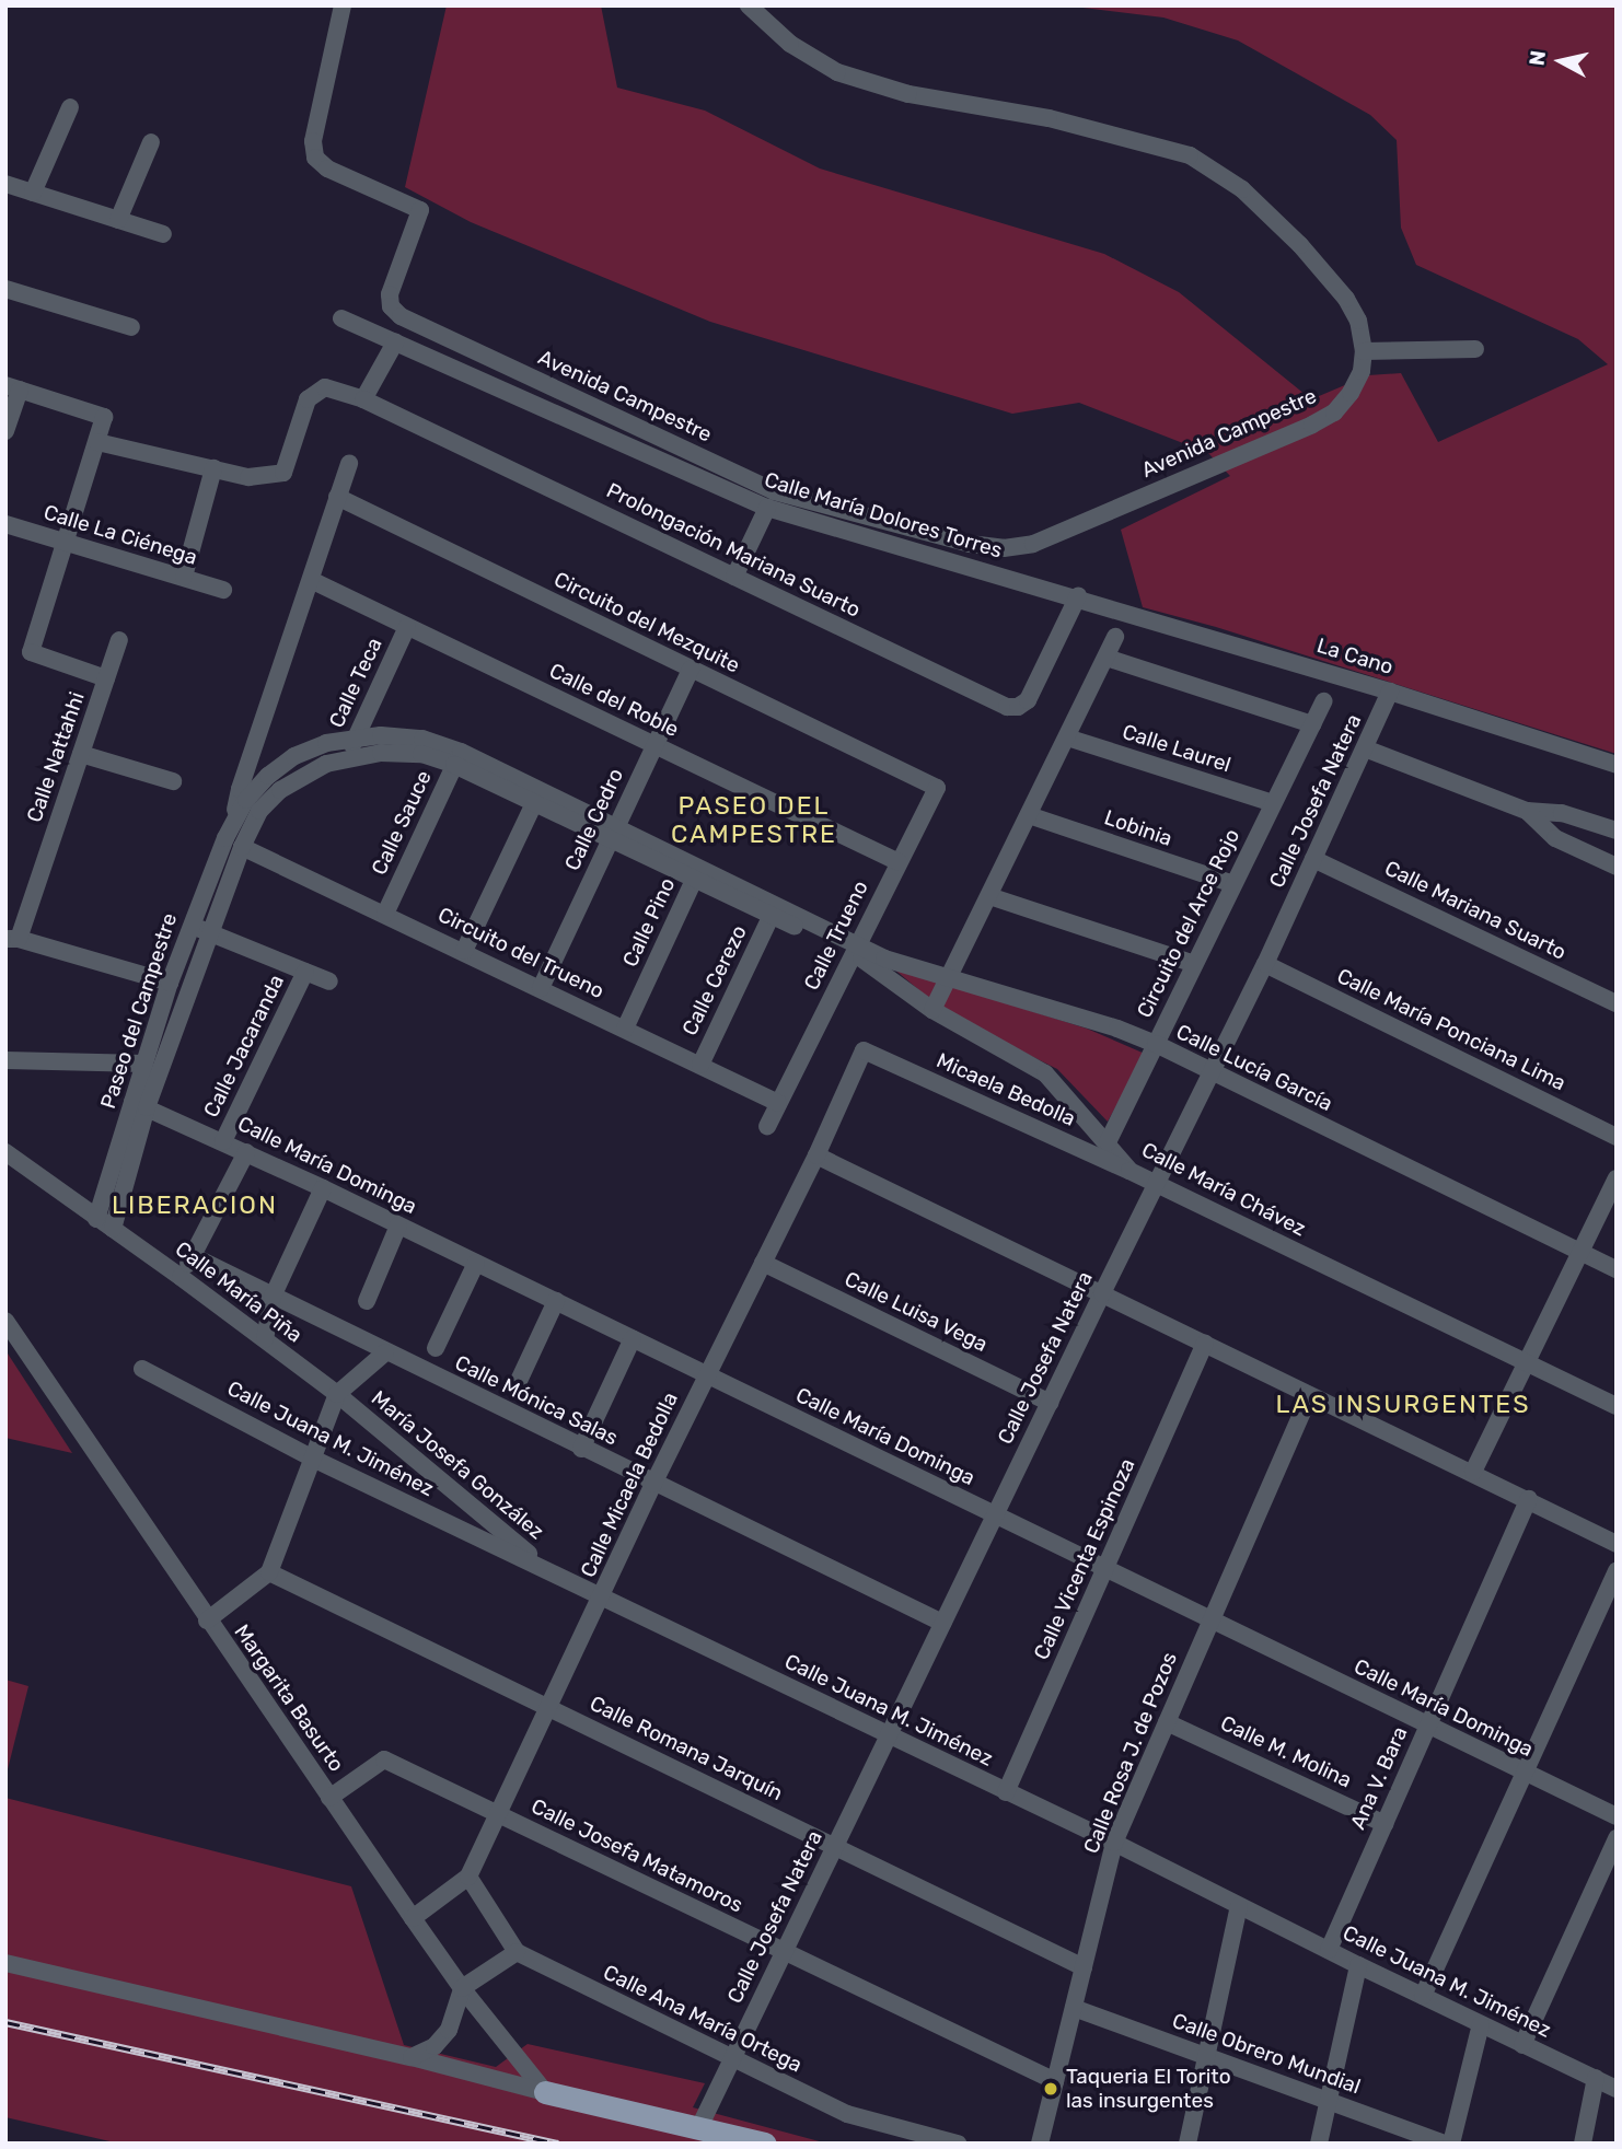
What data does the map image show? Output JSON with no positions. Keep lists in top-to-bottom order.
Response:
{
  "streets": {
    "street": [
      "Avenida Campestre",
      "Calle María Dolores Torres",
      "Calle La Ciénega",
      "Prolongación Mariana Suarto",
      "Circuito del Mezquite",
      "La Cano",
      "Calle Teca",
      "Calle del Roble",
      "Calle Laurel",
      "Calle Nattahhi",
      "Calle Josefa Natera",
      "Calle Cedro",
      "Calle Sauce",
      "Lobinia",
      "Calle Mariana Suarto",
      "Calle Pino",
      "Circuito del Arce Rojo",
      "Calle Trueno",
      "Circuito del Trueno",
      "Calle Cerezo",
      "Paseo del Campestre",
      "Calle María Ponciana Lima",
      "Calle Jacaranda",
      "Calle Lucía García",
      "Micaela Bedolla",
      "Calle María Dominga",
      "Calle María Chávez",
      "Calle María Piña",
      "Calle Luisa Vega",
      "Calle Mónica Salas",
      "Calle Juana M. Jiménez",
      "María Josefa González",
      "Calle Micaela Bedolla",
      "Calle Vicenta Espinoza",
      "Margarita Basurto",
      "Calle Romana Jarquín",
      "Calle M. Molina",
      "Calle Rosa J. de Pozos",
      "Ana V. Bara",
      "Calle Josefa Matamoros",
      "Calle Ana María Ortega",
      "Calle Obrero Mundial"
    ]
  },
  "crossings": [
    ["Calle María Dolores Torres", "Prolongación Mariana Suarto"],
    ["Calle María Dolores Torres", "La Cano"],
    ["Prolongación Mariana Suarto", "La Cano"],
    ["Circuito del Mezquite", "Calle Cedro"],
    ["Circuito del Mezquite", "Calle Trueno"],
    ["La Cano", "Calle Josefa Natera"],
    ["Calle Teca", "Calle del Roble"],
    ["Calle Teca", "Paseo del Campestre"],
    ["Calle del Roble", "Calle Cedro"],
    ["Calle del Roble", "Calle Trueno"],
    ["Calle Laurel", "Circuito del Arce Rojo"],
    ["Calle Josefa Natera", "Calle Mariana Suarto"],
    ["Calle Josefa Natera", "Calle María Ponciana Lima"],
    ["Calle Josefa Natera", "Calle Lucía García"],
    ["Calle Josefa Natera", "Calle María Dominga"],
    ["Calle Josefa Natera", "Calle María Chávez"],
    ["Calle Josefa Natera", "Calle Luisa Vega"],
    ["Calle Josefa Natera", "Calle Mónica Salas"],
    ["Calle Josefa Natera", "Calle Juana M. Jiménez"],
    ["Calle Josefa Natera", "Calle Romana Jarquín"],
    ["Calle Josefa Natera", "Calle Josefa Matamoros"],
    ["Calle Josefa Natera", "Calle Ana María Ortega"],
    ["Calle Cedro", "Circuito del Trueno"],
    ["Calle Sauce", "Circuito del Trueno"],
    ["Calle Sauce", "Paseo del Campestre"],
    ["Lobinia", "Circuito del Arce Rojo"],
    ["Calle Pino", "Circuito del Trueno"],
    ["Circuito del Arce Rojo", "Calle Lucía García"],
    ["Circuito del Arce Rojo", "Calle María Chávez"],
    ["Calle Trueno", "Circuito del Trueno"],
    ["Calle Trueno", "Calle Lucía García"],
    ["Calle Trueno", "Calle María Chávez"],
    ["Circuito del Trueno", "Calle Cerezo"],
    ["Circuito del Trueno", "Paseo del Campestre"],
    ["Paseo del Campestre", "Calle Jacaranda"],
    ["Paseo del Campestre", "Calle María Dominga"],
    ["Paseo del Campestre", "Calle María Piña"],
    ["Calle Jacaranda", "Calle María Dominga"],
    ["Calle Lucía García", "Calle María Chávez"],
    ["Micaela Bedolla", "Calle María Chávez"],
    ["Micaela Bedolla", "Calle Micaela Bedolla"],
    ["Calle María Dominga", "Calle Micaela Bedolla"],
    ["Calle María Dominga", "Calle Vicenta Espinoza"],
    ["Calle María Dominga", "Calle Rosa J. de Pozos"],
    ["Calle María Dominga", "Ana V. Bara"],
    ["Calle María Piña", "María Josefa González"],
    ["Calle Luisa Vega", "Calle Micaela Bedolla"],
    ["Calle Mónica Salas", "Calle Micaela Bedolla"],
    ["Calle Juana M. Jiménez", "María Josefa González"],
    ["Calle Juana M. Jiménez", "Calle Micaela Bedolla"],
    ["Calle Juana M. Jiménez", "Calle Vicenta Espinoza"],
    ["Calle Juana M. Jiménez", "Calle Rosa J. de Pozos"],
    ["Calle Juana M. Jiménez", "Ana V. Bara"],
    ["Calle Micaela Bedolla", "Margarita Basurto"],
    ["Calle Micaela Bedolla", "Calle Romana Jarquín"],
    ["Calle Micaela Bedolla", "Calle Josefa Matamoros"],
    ["Margarita Basurto", "Calle Josefa Matamoros"],
    ["Calle Romana Jarquín", "Calle Rosa J. de Pozos"],
    ["Calle M. Molina", "Calle Rosa J. de Pozos"],
    ["Calle M. Molina", "Ana V. Bara"],
    ["Calle Rosa J. de Pozos", "Calle Josefa Matamoros"],
    ["Calle Rosa J. de Pozos", "Calle Obrero Mundial"]
  ],
  "districts": ["PASEO DEL CAMPESTRE", "LIBERACION", "LAS INSURGENTES"],
  "places": ["Taqueria El Torito las insurgentes"],
  "north": "left"
}
